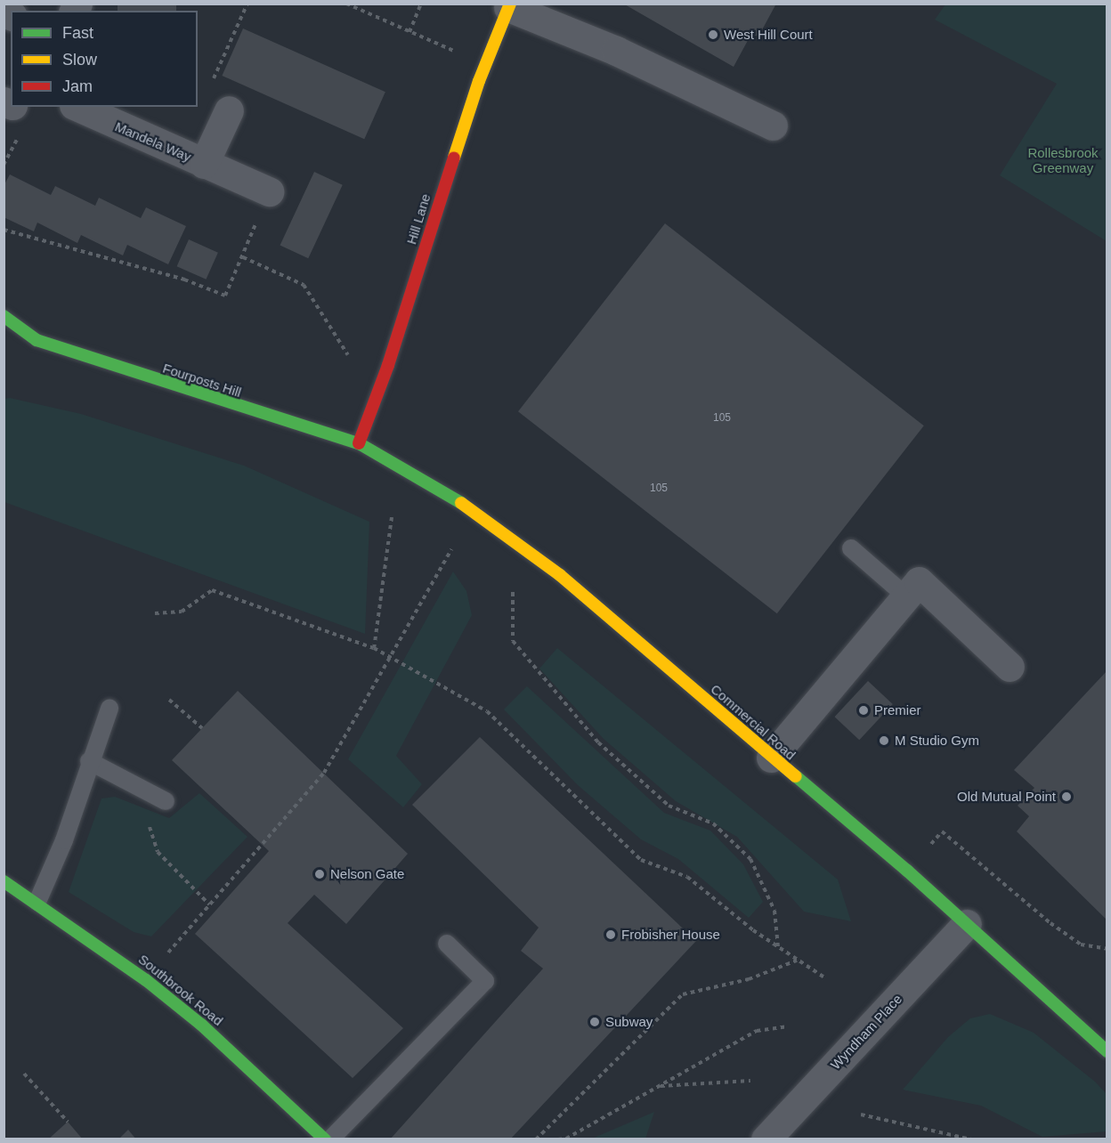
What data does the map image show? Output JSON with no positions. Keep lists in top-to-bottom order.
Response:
{
  "streets": {
    "street": [
      "Mandela Way",
      "Hill Lane",
      "Fourposts Hill",
      "Commercial Road",
      "Southbrook Road",
      "Wyndham Place"
    ]
  },
  "crossings": [
    ["Hill Lane", "Fourposts Hill"],
    ["Hill Lane", "Commercial Road"],
    ["Fourposts Hill", "Commercial Road"],
    ["Commercial Road", "Wyndham Place"]
  ],
  "parks": ["Rollesbrook Greenway"],
  "places": [
    "West Hill Court",
    "Premier",
    "M Studio Gym",
    "Old Mutual Point",
    "Nelson Gate",
    "Frobisher House",
    "Subway"
  ],
  "house_numbers": ["105", "105"],
  "legend": ["Fast", "Slow", "Jam"]
}
